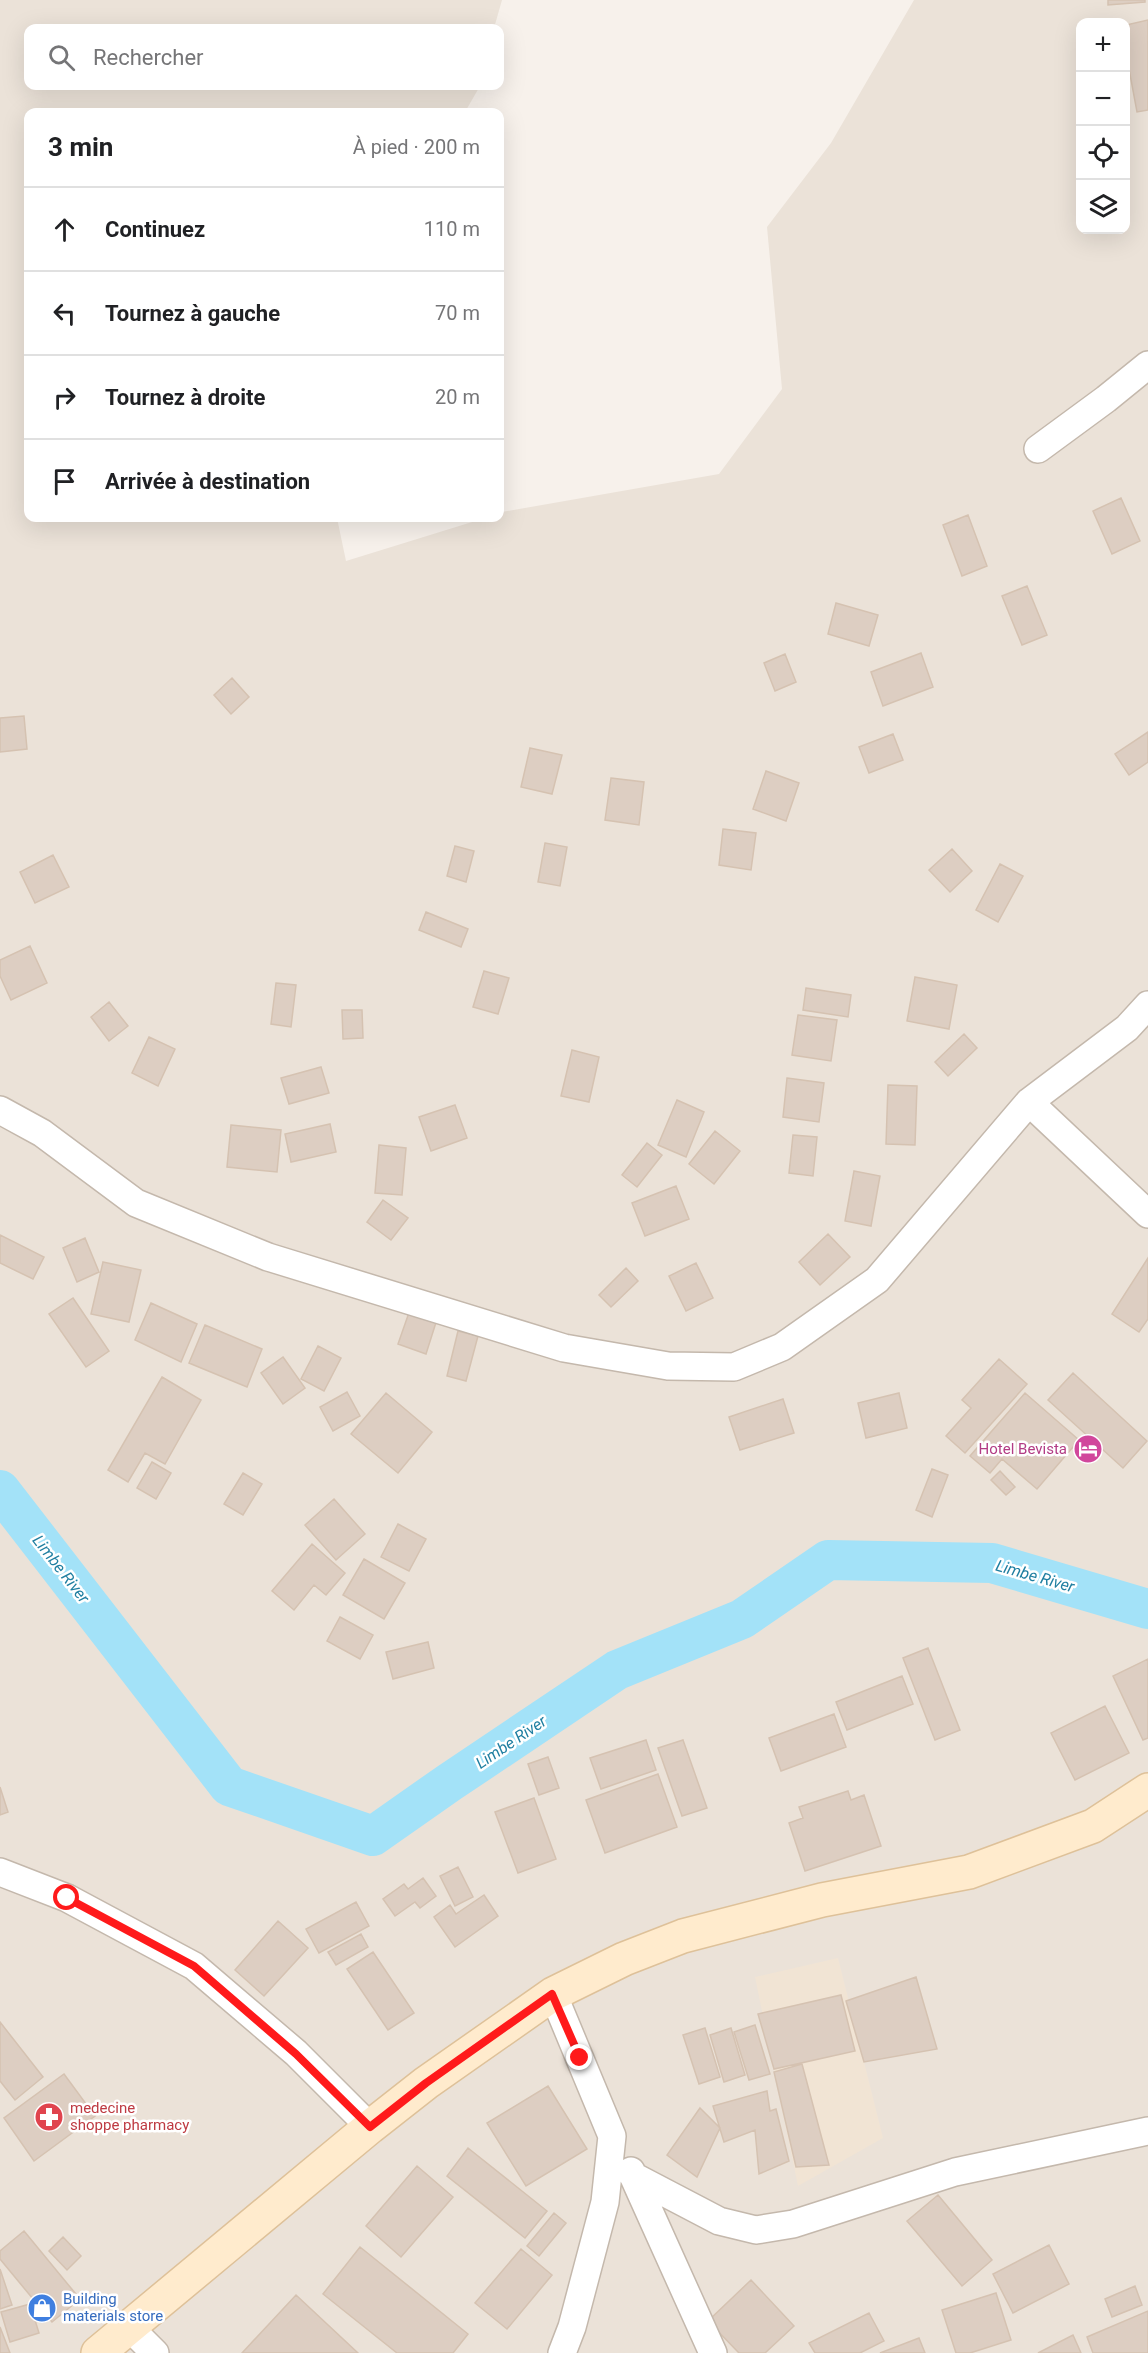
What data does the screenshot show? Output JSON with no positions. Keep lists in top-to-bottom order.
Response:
{
  "water": ["Limbe River"],
  "places": {
    "hotel": ["Hotel Bevista"],
    "pharmacy": ["medecine shoppe pharmacy"],
    "shop": ["Building materials store"]
  },
  "page": {
    "map_buttons": ["+", "−"],
    "search": "Rechercher",
    "heading": ["3 min", "À pied · 200 m"],
    "list": [
      ["Continuez", "110 m"],
      ["Tournez à gauche", "70 m"],
      ["Tournez à droite", "20 m"],
      "Arrivée à destination"
    ]
  }
}
